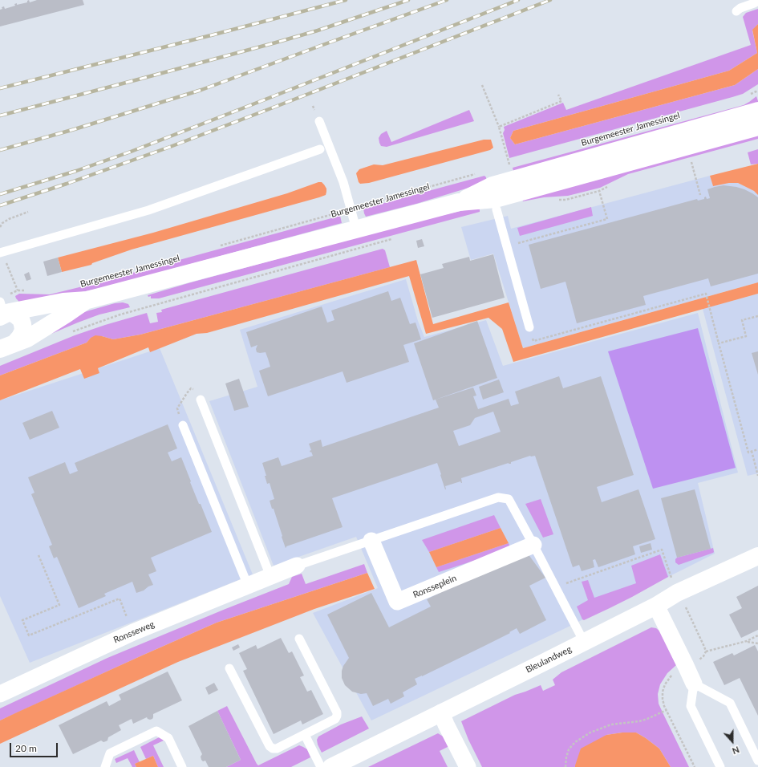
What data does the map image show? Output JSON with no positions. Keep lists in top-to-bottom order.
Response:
{
  "streets": {
    "main road": ["Burgemeester Jamessingel", "Bleulandweg"],
    "street": ["Ronsseplein", "Ronsseweg"]
  },
  "scale_bar": "20 m",
  "north": "bottom"
}
